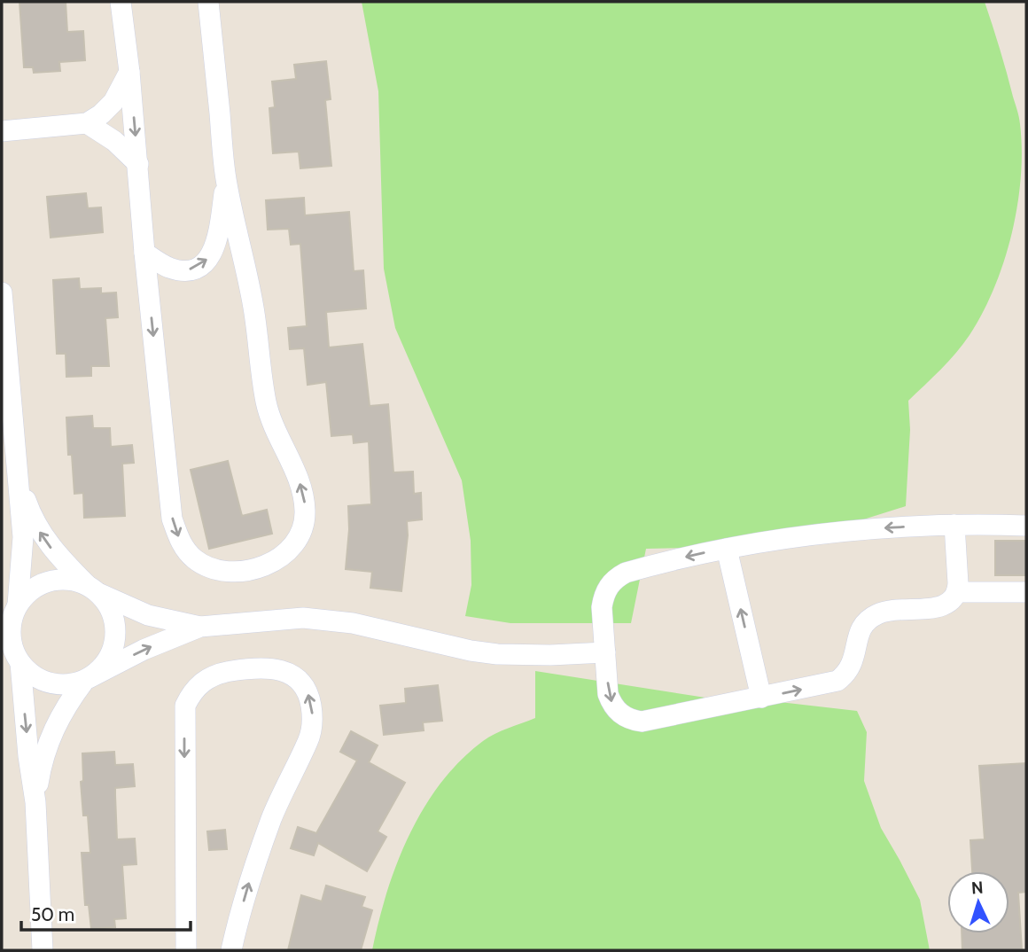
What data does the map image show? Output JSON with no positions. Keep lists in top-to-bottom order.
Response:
{
  "scale_bar": "50 m",
  "north": "top"
}
